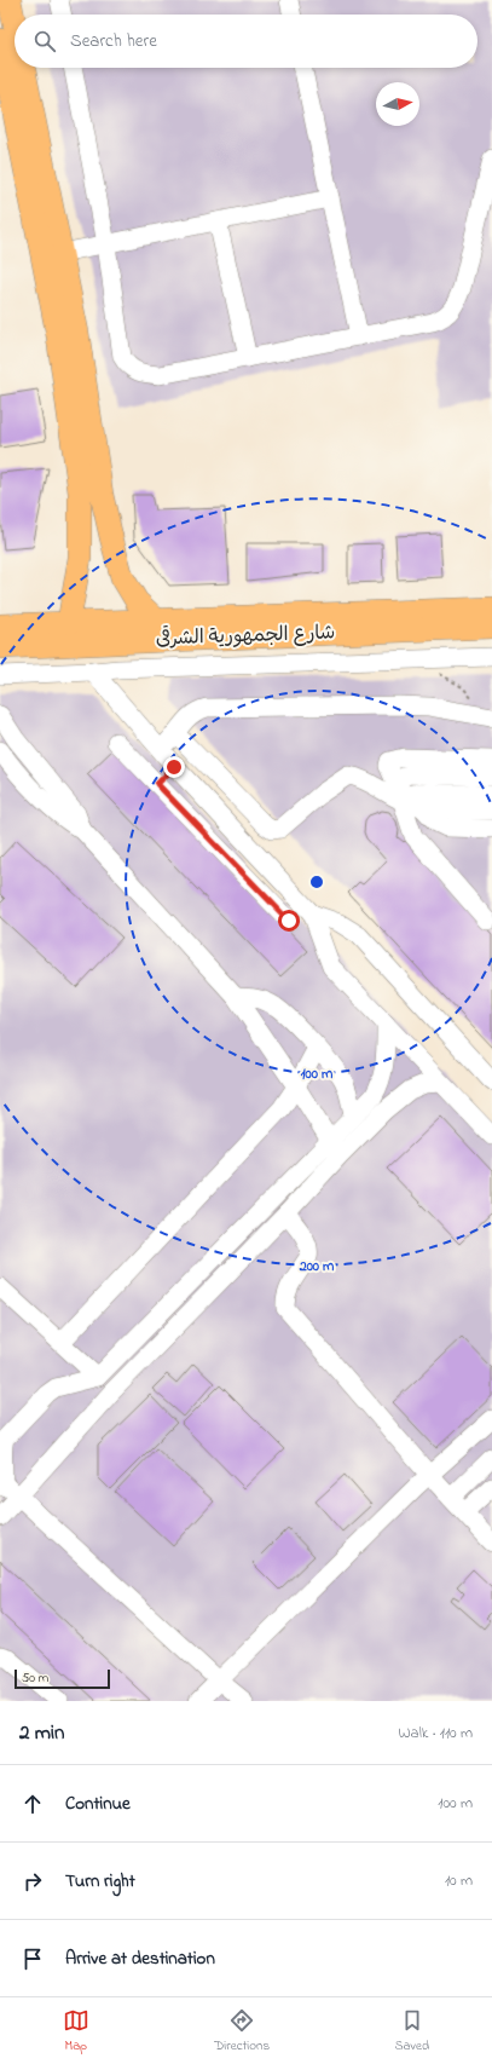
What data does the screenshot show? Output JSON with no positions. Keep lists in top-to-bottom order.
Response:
{
  "streets": {
    "main road": ["شارع الجمهورية الشرقى"]
  },
  "scale_bar": "50 m",
  "north": "right",
  "page": {
    "search": "Search here",
    "scale": "50 m",
    "heading": ["2 min", "Walk · 110 m"],
    "list": [
      ["Continue", "100 m"],
      ["Turn right", "10 m"],
      "Arrive at destination"
    ],
    "nav": ["Map", "Directions", "Saved"]
  },
  "rings": ["100 m", "200 m"]
}
